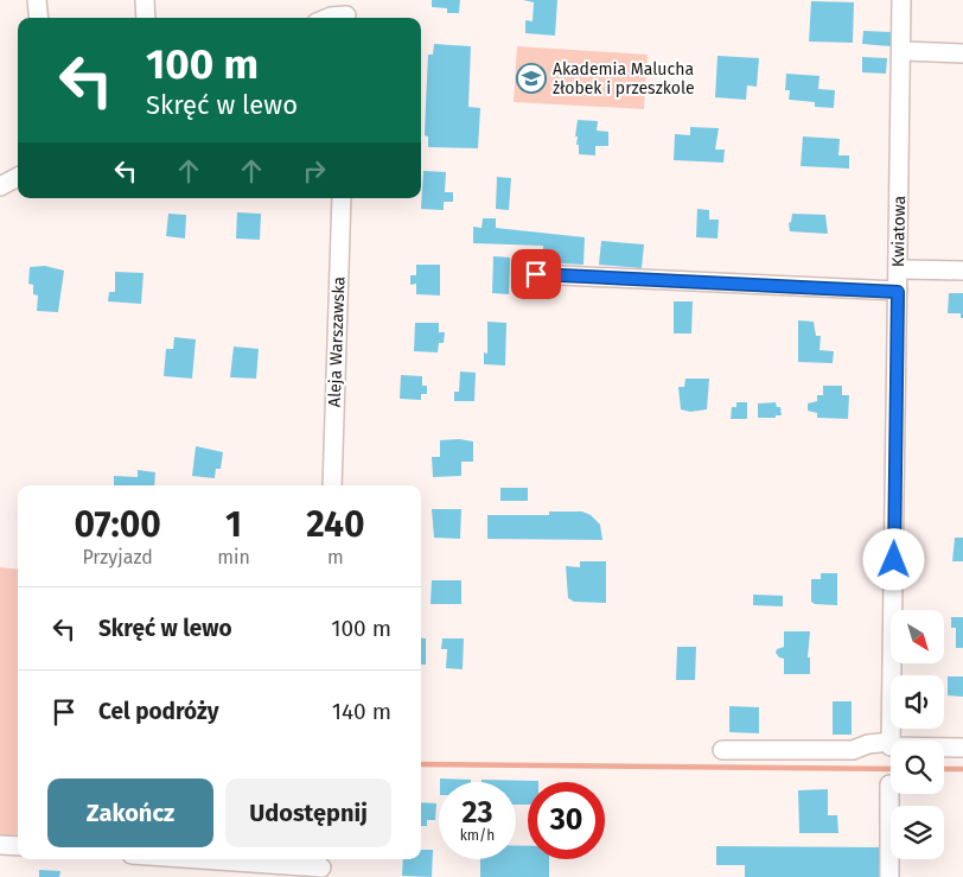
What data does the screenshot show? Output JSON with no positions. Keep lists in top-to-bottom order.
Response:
{
  "streets": {
    "street": ["Kwiatowa", "Aleja Warszawska"]
  },
  "places": {
    "school or university": ["Akademia Malucha żłobek i przeszkole"]
  },
  "north": "bottom right",
  "page": {
    "turn": ["100 m", "Skręć w lewo"],
    "eta": [
      "07:00",
      "Przyjazd",
      "1",
      "min",
      "240",
      "m"
    ],
    "list": [
      {
        "name": "Skręć w lewo",
        "value": "100 m"
      },
      {
        "name": "Cel podróży",
        "value": "140 m"
      }
    ],
    "buttons": ["Zakończ", "Udostępnij"],
    "speed": "23 km/h",
    "limit": "30"
  }
}
